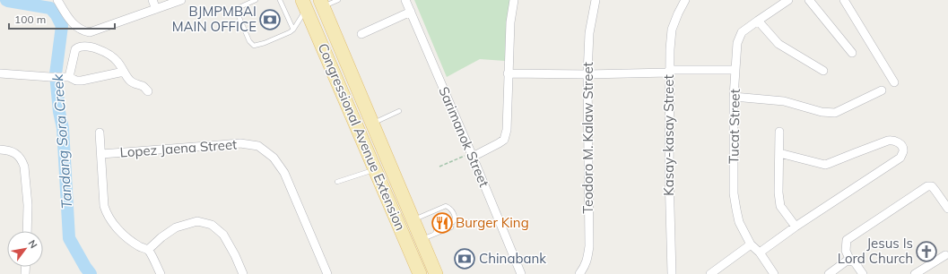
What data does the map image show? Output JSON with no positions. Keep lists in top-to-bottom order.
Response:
{
  "streets": {
    "main road": ["Congressional Avenue Extension"],
    "street": [
      "Tucat Street",
      "Kasay-kasay Street",
      "Sarimanok Street",
      "Teodoro M. Kalaw Street",
      "Lopez Jaena Street"
    ]
  },
  "water": ["Tandang Sora Creek"],
  "places": {
    "bank": ["BJMPMBAI MAIN OFFICE", "Chinabank"],
    "restaurant": ["Burger King"],
    "church": ["Jesus Is Lord Church"]
  },
  "scale_bar": "100 m",
  "north": "top right"
}
